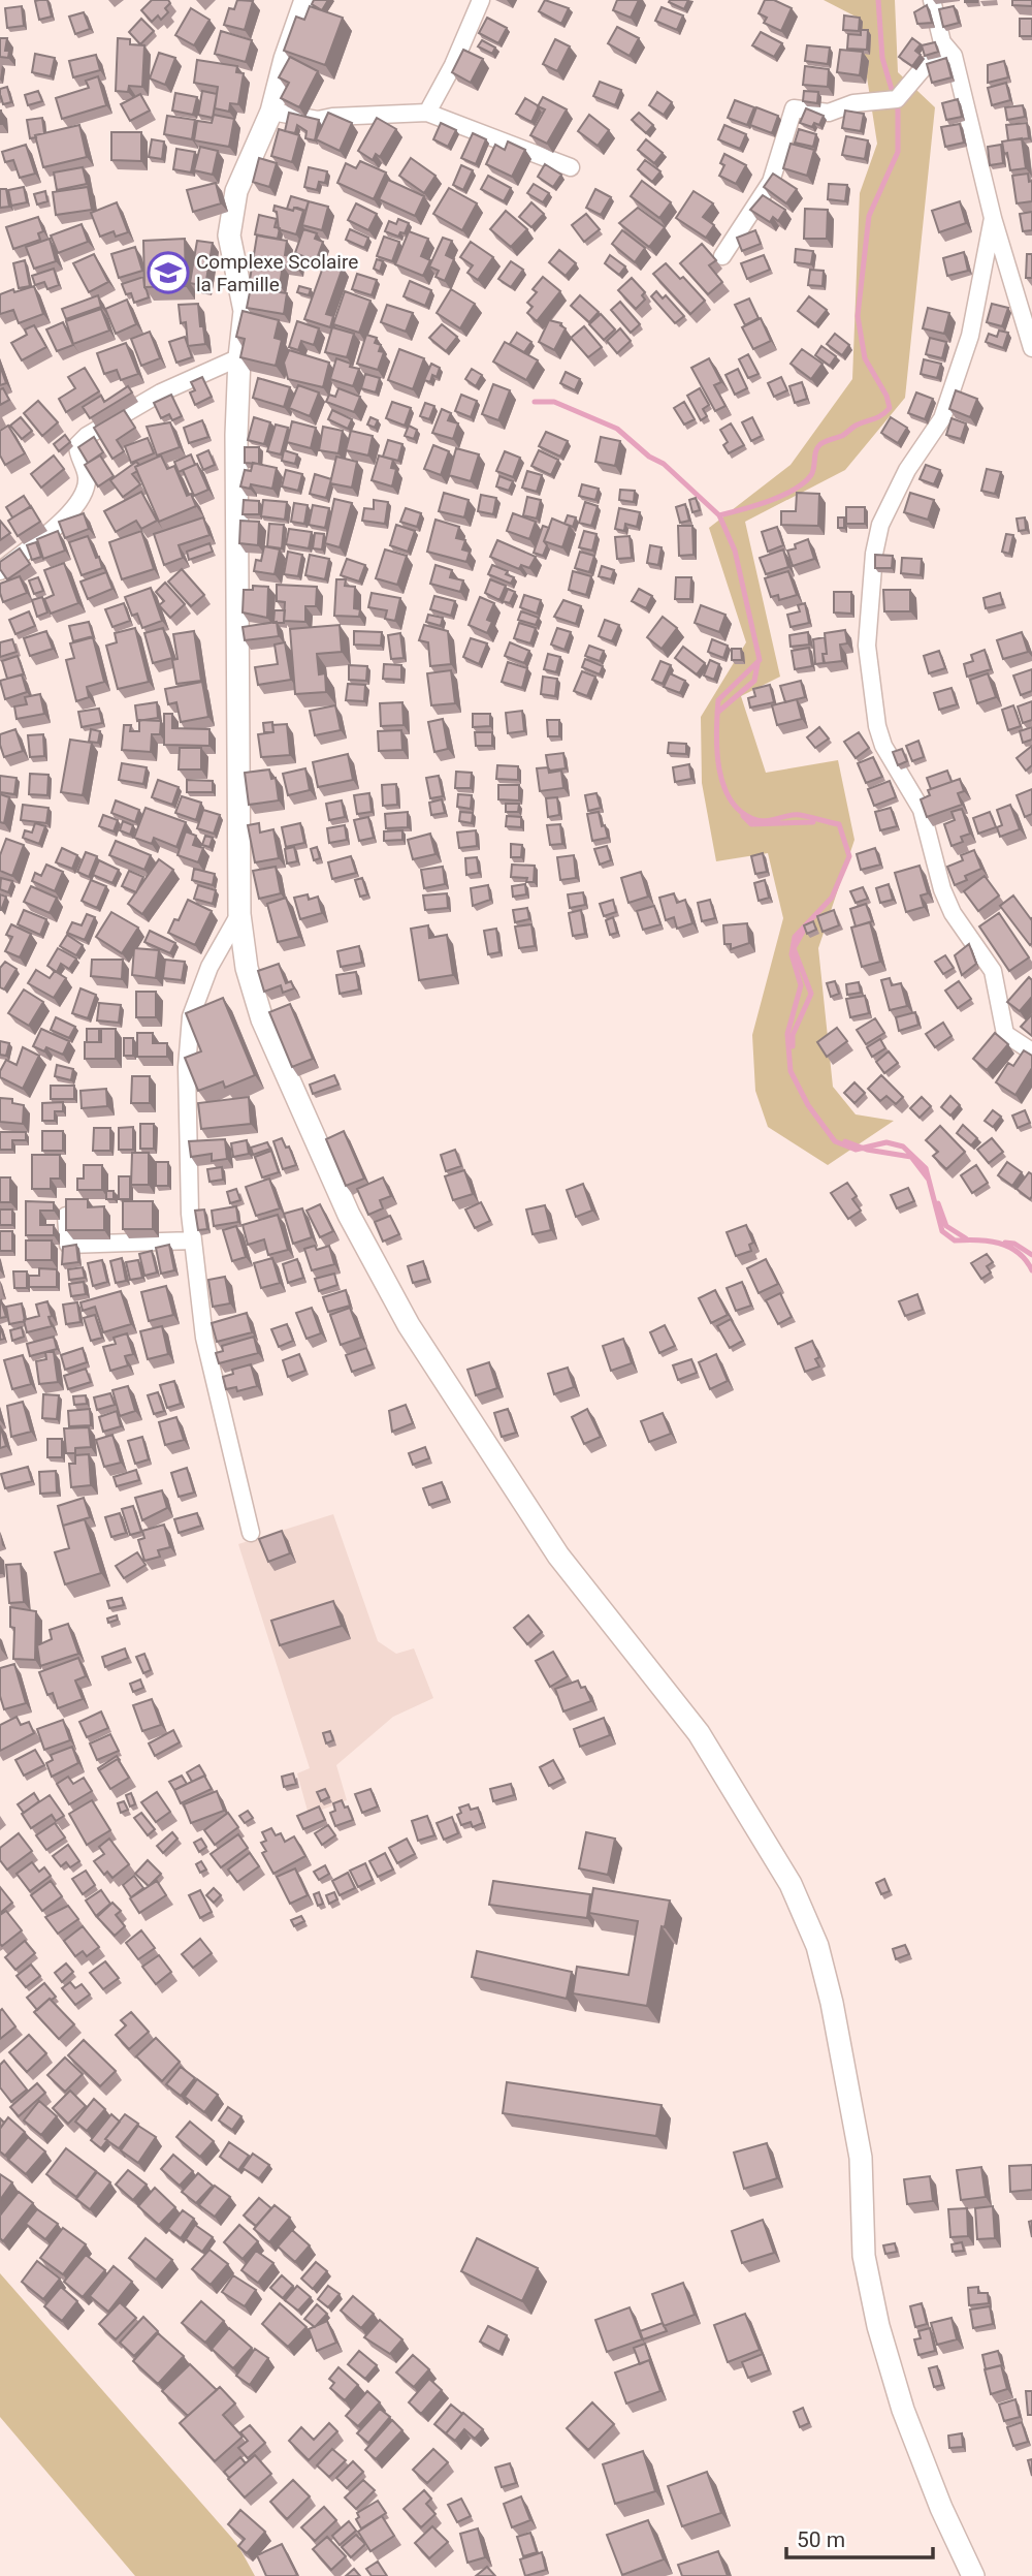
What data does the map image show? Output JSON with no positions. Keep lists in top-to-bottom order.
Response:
{
  "places": {
    "school or university": ["Complexe Scolaire la Famille"]
  },
  "scale_bar": "50 m"
}
